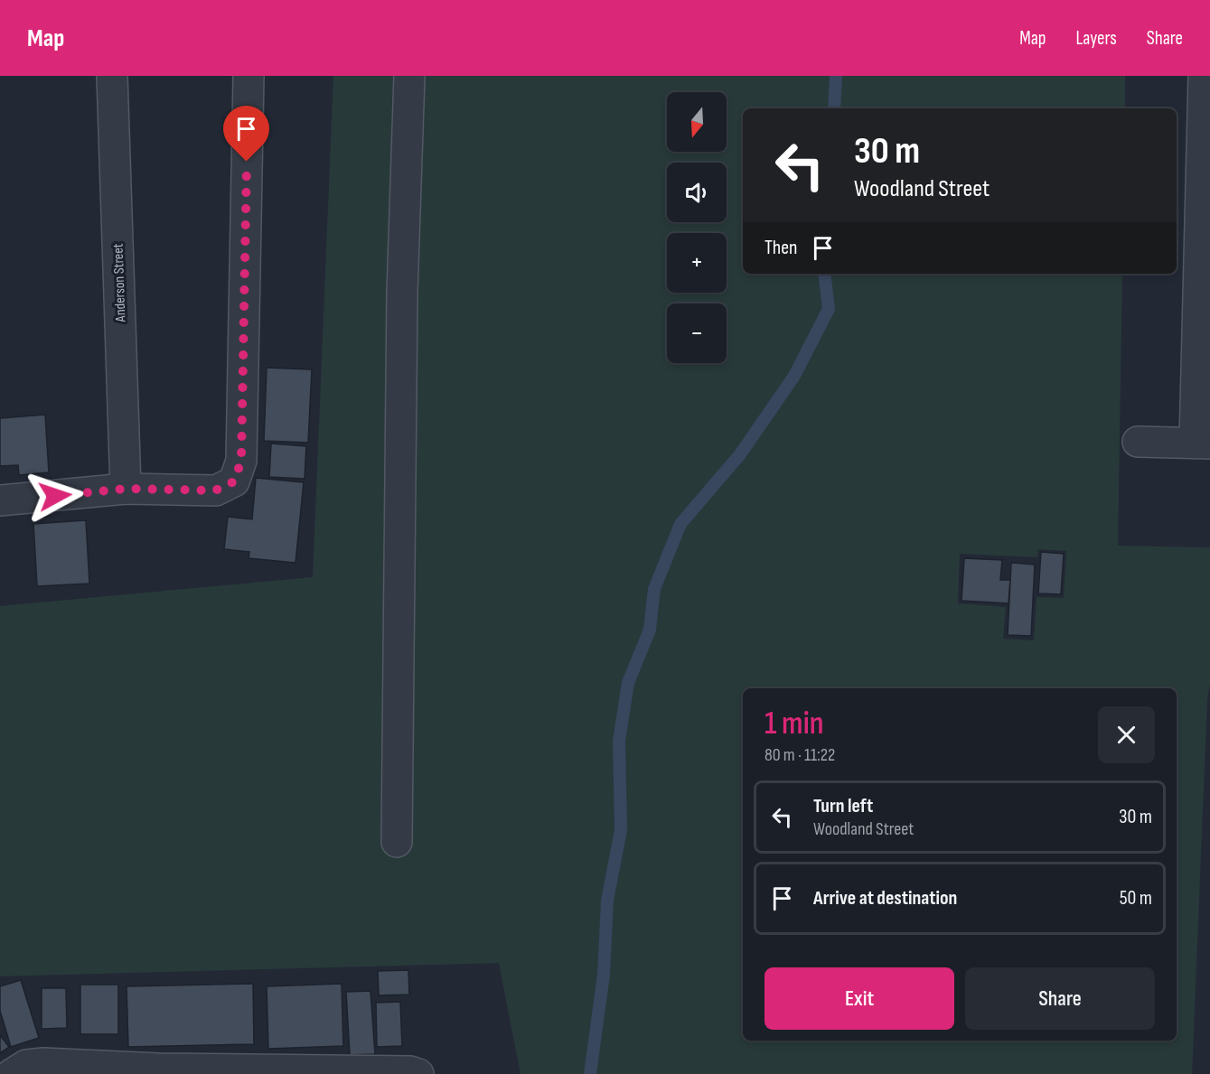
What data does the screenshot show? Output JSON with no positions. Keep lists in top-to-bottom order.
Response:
{
  "streets": {
    "street": ["Anderson Street"]
  },
  "north": "bottom",
  "page": {
    "header": "Map",
    "nav": ["Map", "Layers", "Share"],
    "map_buttons": ["+", "−"],
    "turn": ["30 m", "Woodland Street"],
    "then": "Then",
    "heading": ["1 min", "80 m · 11:22"],
    "list": [
      {
        "name": "Turn left",
        "note": "Woodland Street",
        "value": "30 m"
      },
      {
        "name": "Arrive at destination",
        "value": "50 m"
      }
    ],
    "buttons": ["Exit", "Share"]
  }
}
